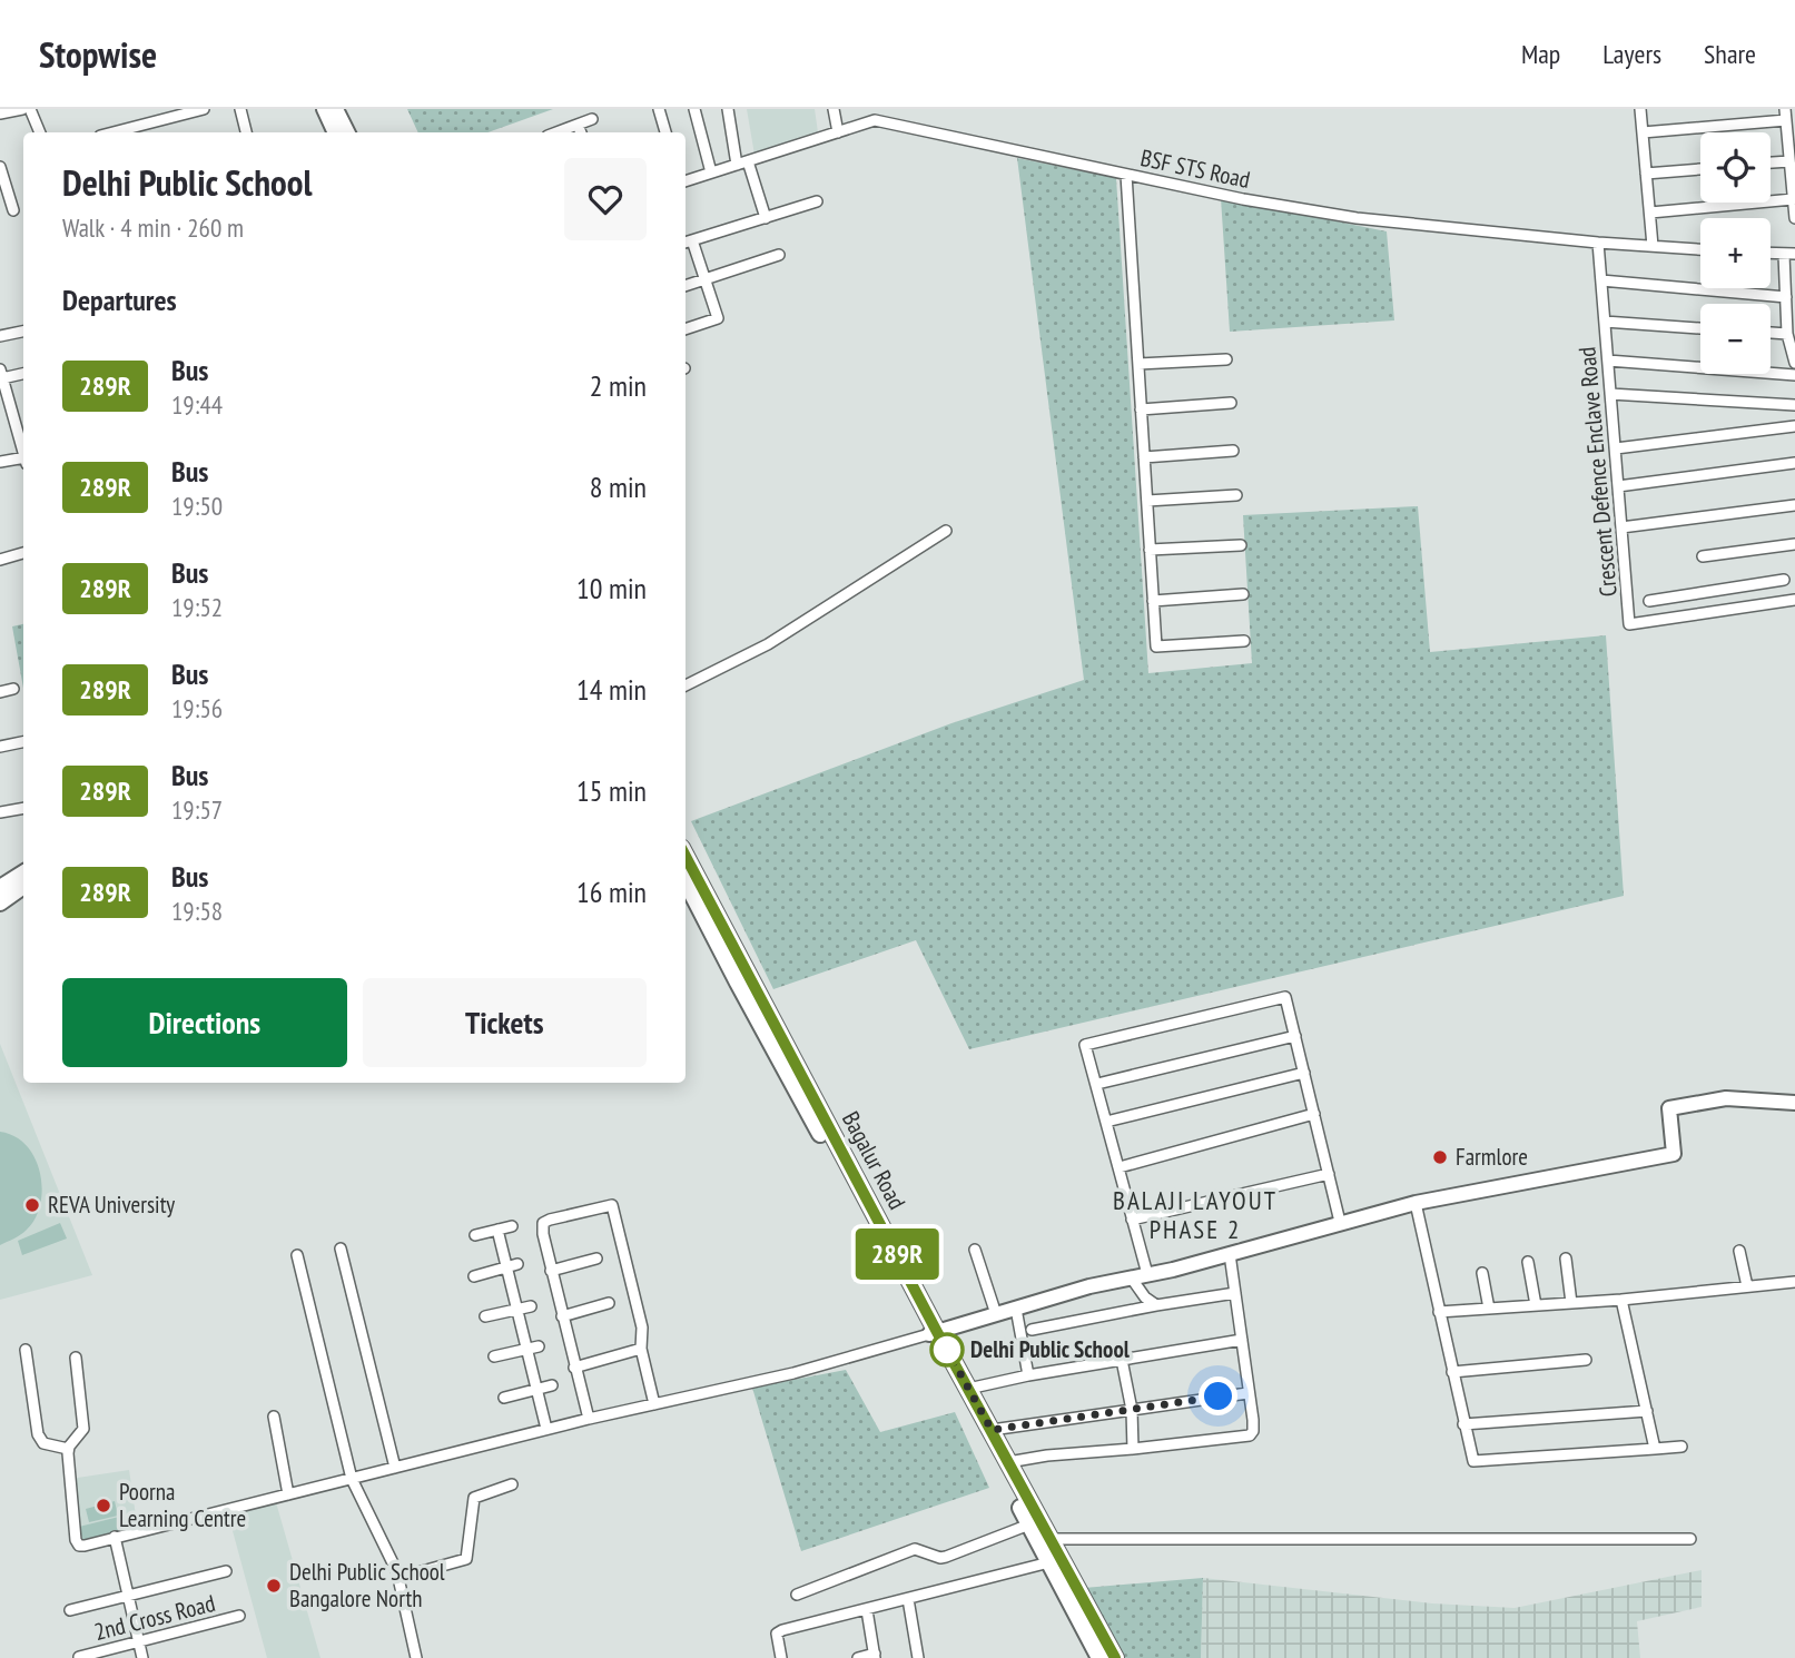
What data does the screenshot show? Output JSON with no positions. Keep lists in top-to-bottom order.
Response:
{
  "streets": {
    "main road": ["Bagalur Road"],
    "street": ["BSF STS Road", "Crescent Defence Enclave Road", "2nd Cross Road"]
  },
  "crossings": [
    ["BSF STS Road", "Crescent Defence Enclave Road"]
  ],
  "districts": ["BALAJI LAYOUT PHASE 2"],
  "places": [
    "Farmlore",
    "REVA University",
    "Delhi Public School",
    "Poorna Learning Centre",
    "Delhi Public School Bangalore North"
  ],
  "lines": ["bus line 289R"],
  "page": {
    "header": "Stopwise",
    "nav": ["Map", "Layers", "Share"],
    "on_map": "289R",
    "map_buttons": ["+", "−"],
    "heading": [
      ["Delhi Public School", "Walk · 4 min · 260 m"],
      "Departures"
    ],
    "list": [
      {
        "mark": "289R",
        "name": "Bus",
        "note": "19:44",
        "value": "2 min"
      },
      {
        "mark": "289R",
        "name": "Bus",
        "note": "19:50",
        "value": "8 min"
      },
      {
        "mark": "289R",
        "name": "Bus",
        "note": "19:52",
        "value": "10 min"
      },
      {
        "mark": "289R",
        "name": "Bus",
        "note": "19:56",
        "value": "14 min"
      },
      {
        "mark": "289R",
        "name": "Bus",
        "note": "19:57",
        "value": "15 min"
      },
      {
        "mark": "289R",
        "name": "Bus",
        "note": "19:58",
        "value": "16 min"
      }
    ],
    "buttons": ["Directions", "Tickets"]
  }
}
